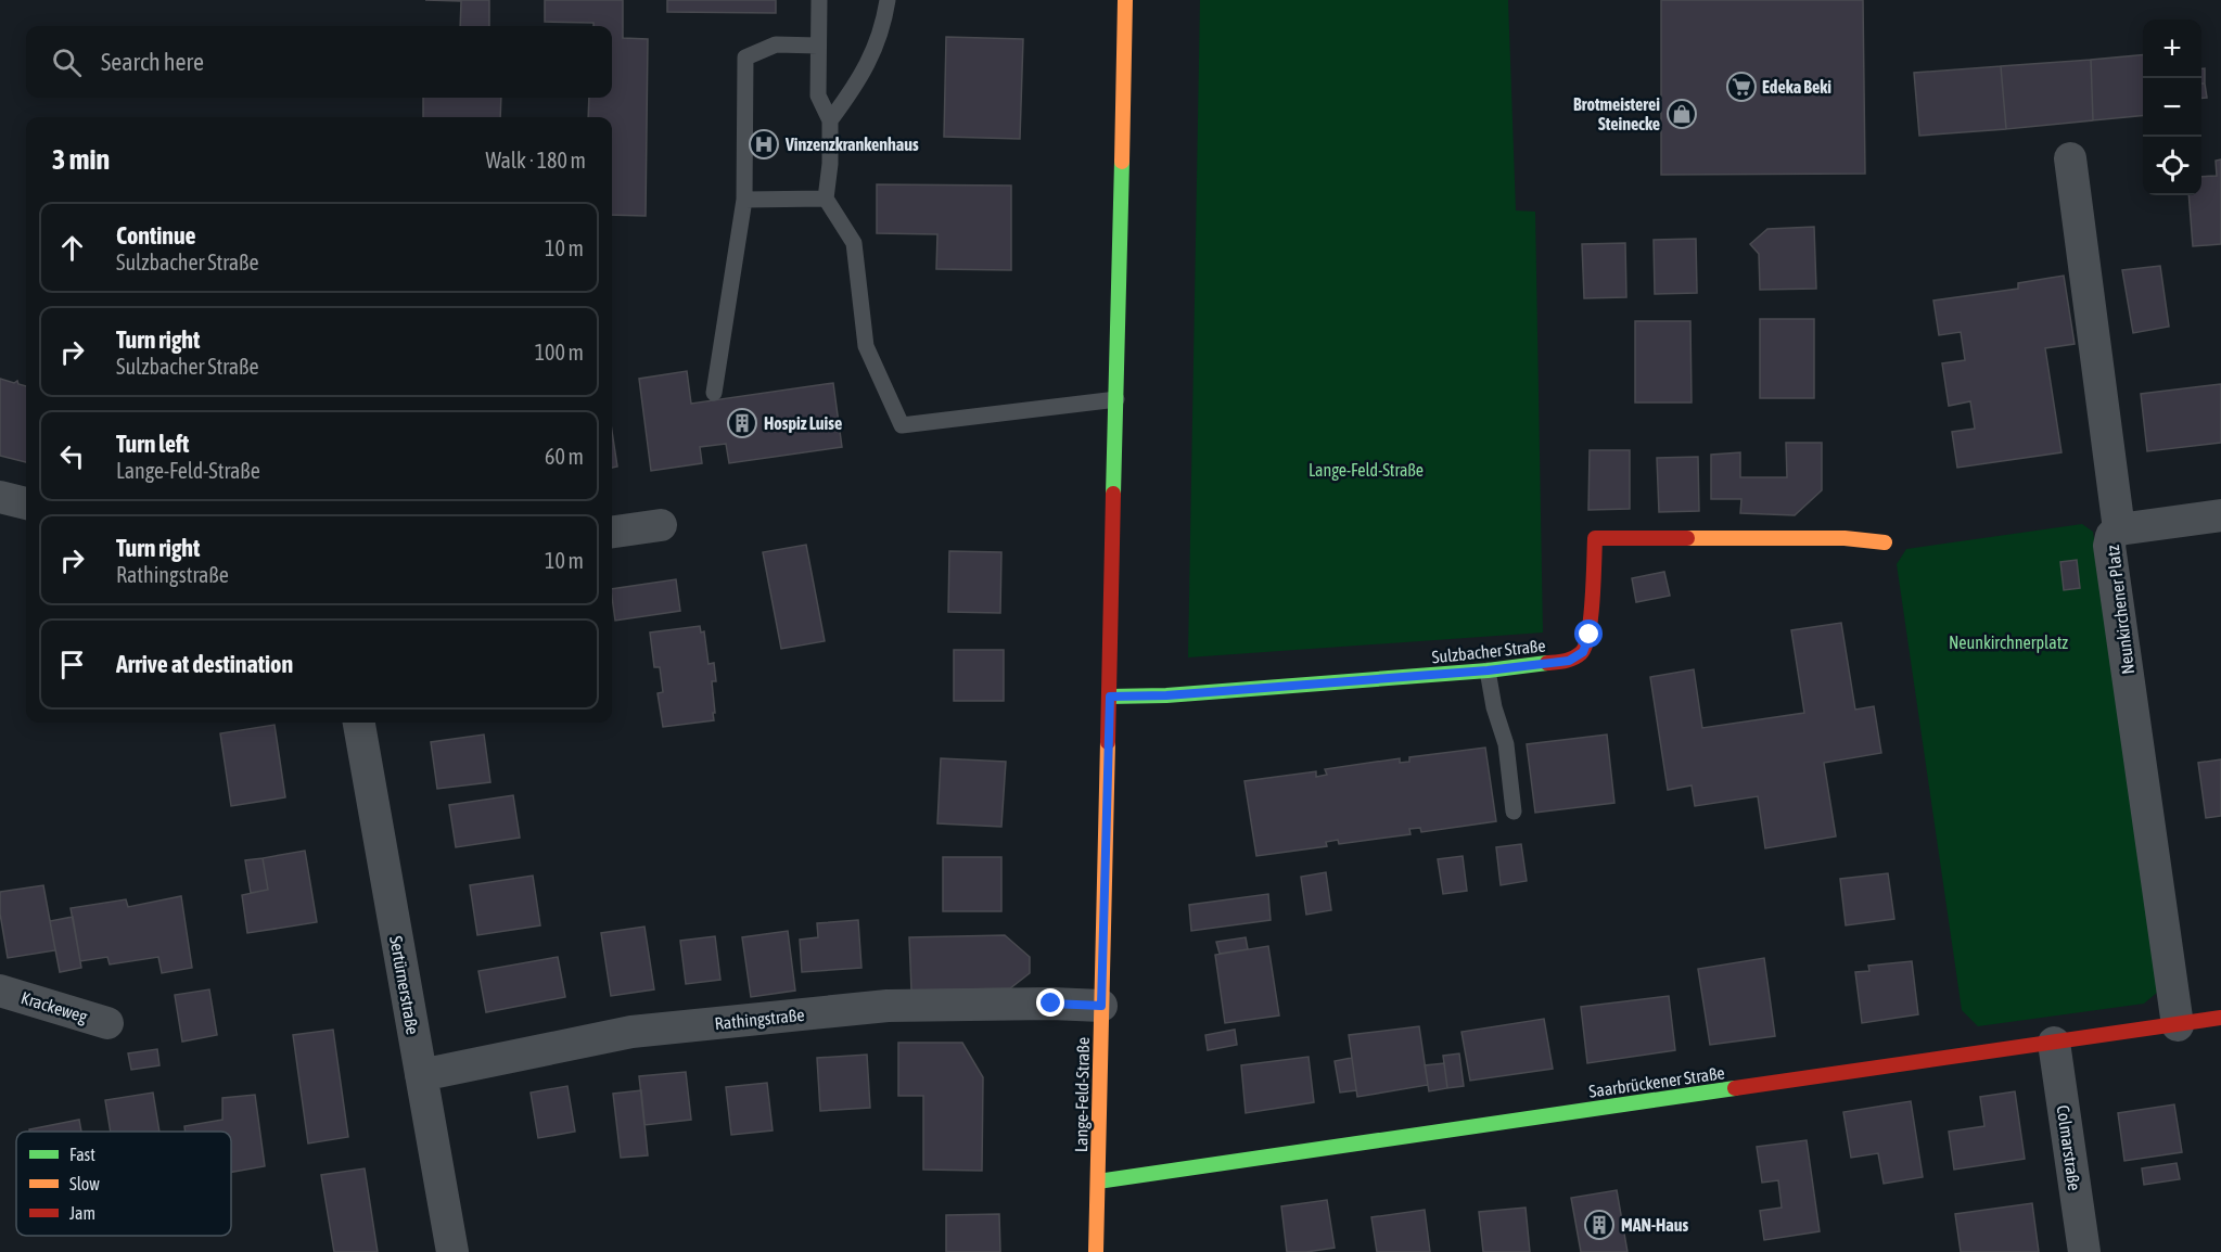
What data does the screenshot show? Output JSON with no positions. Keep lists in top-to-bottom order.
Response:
{
  "streets": {
    "street": [
      "Neunkirchener Platz",
      "Sulzbacher Straße",
      "Sertürnerstraße",
      "Krackeweg",
      "Rathingstraße",
      "Saarbrückener Straße",
      "Lange-Feld-Straße",
      "Colmarstraße"
    ]
  },
  "crossings": [
    ["Neunkirchener Platz", "Saarbrückener Straße"],
    ["Sulzbacher Straße", "Lange-Feld-Straße"],
    ["Sertürnerstraße", "Rathingstraße"],
    ["Rathingstraße", "Lange-Feld-Straße"],
    ["Saarbrückener Straße", "Lange-Feld-Straße"],
    ["Saarbrückener Straße", "Colmarstraße"]
  ],
  "parks": ["Lange-Feld-Straße", "Neunkirchnerplatz"],
  "places": {
    "supermarket": ["Edeka Beki"],
    "shop": ["Brotmeisterei Steinecke"],
    "hospital": ["Vinzenzkrankenhaus"],
    "building": ["Hospiz Luise", "MAN-Haus"]
  },
  "legend": ["Fast", "Slow", "Jam"],
  "page": {
    "map_buttons": ["+", "−"],
    "search": "Search here",
    "heading": ["3 min", "Walk · 180 m"],
    "list": [
      ["Continue", "Sulzbacher Straße", "10 m"],
      ["Turn right", "Sulzbacher Straße", "100 m"],
      ["Turn left", "Lange-Feld-Straße", "60 m"],
      ["Turn right", "Rathingstraße", "10 m"],
      "Arrive at destination"
    ]
  }
}
